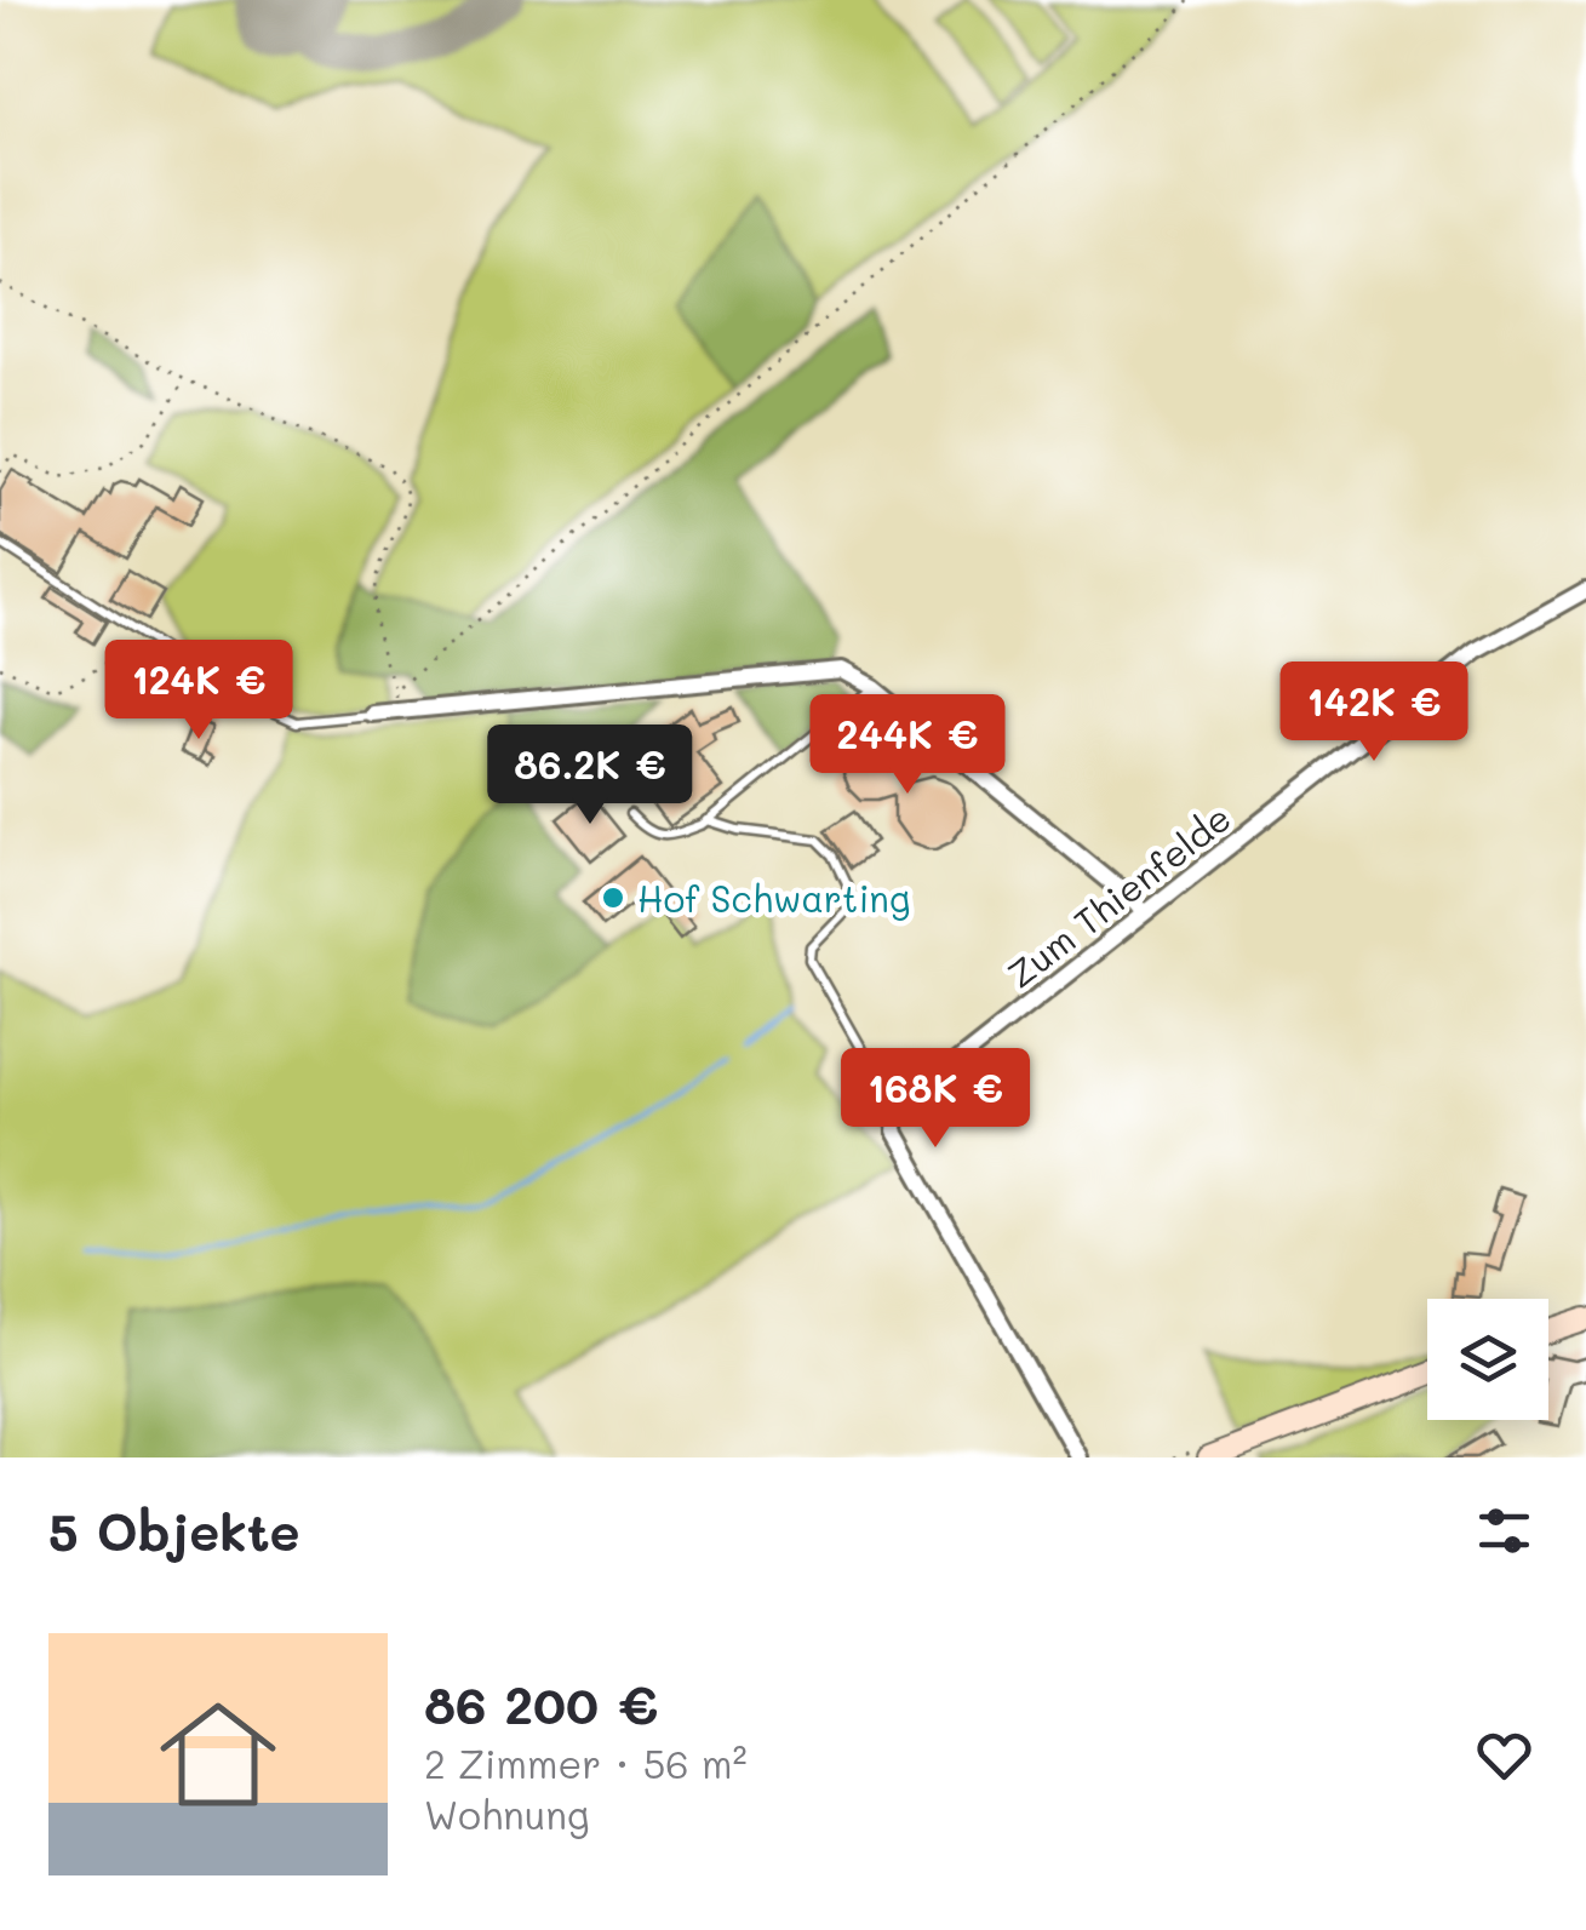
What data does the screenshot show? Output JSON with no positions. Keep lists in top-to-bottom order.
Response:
{
  "streets": {
    "street": ["Zum Thienfelde"]
  },
  "places": ["Hof Schwarting"],
  "page": {
    "price": [
      "124K €",
      "142K €",
      "244K €",
      "86.2K €",
      "168K €"
    ],
    "heading": "5 Objekte",
    "list": [
      {
        "name": "86 200 €",
        "note": "2 Zimmer · 56 m² · Wohnung"
      }
    ]
  }
}
